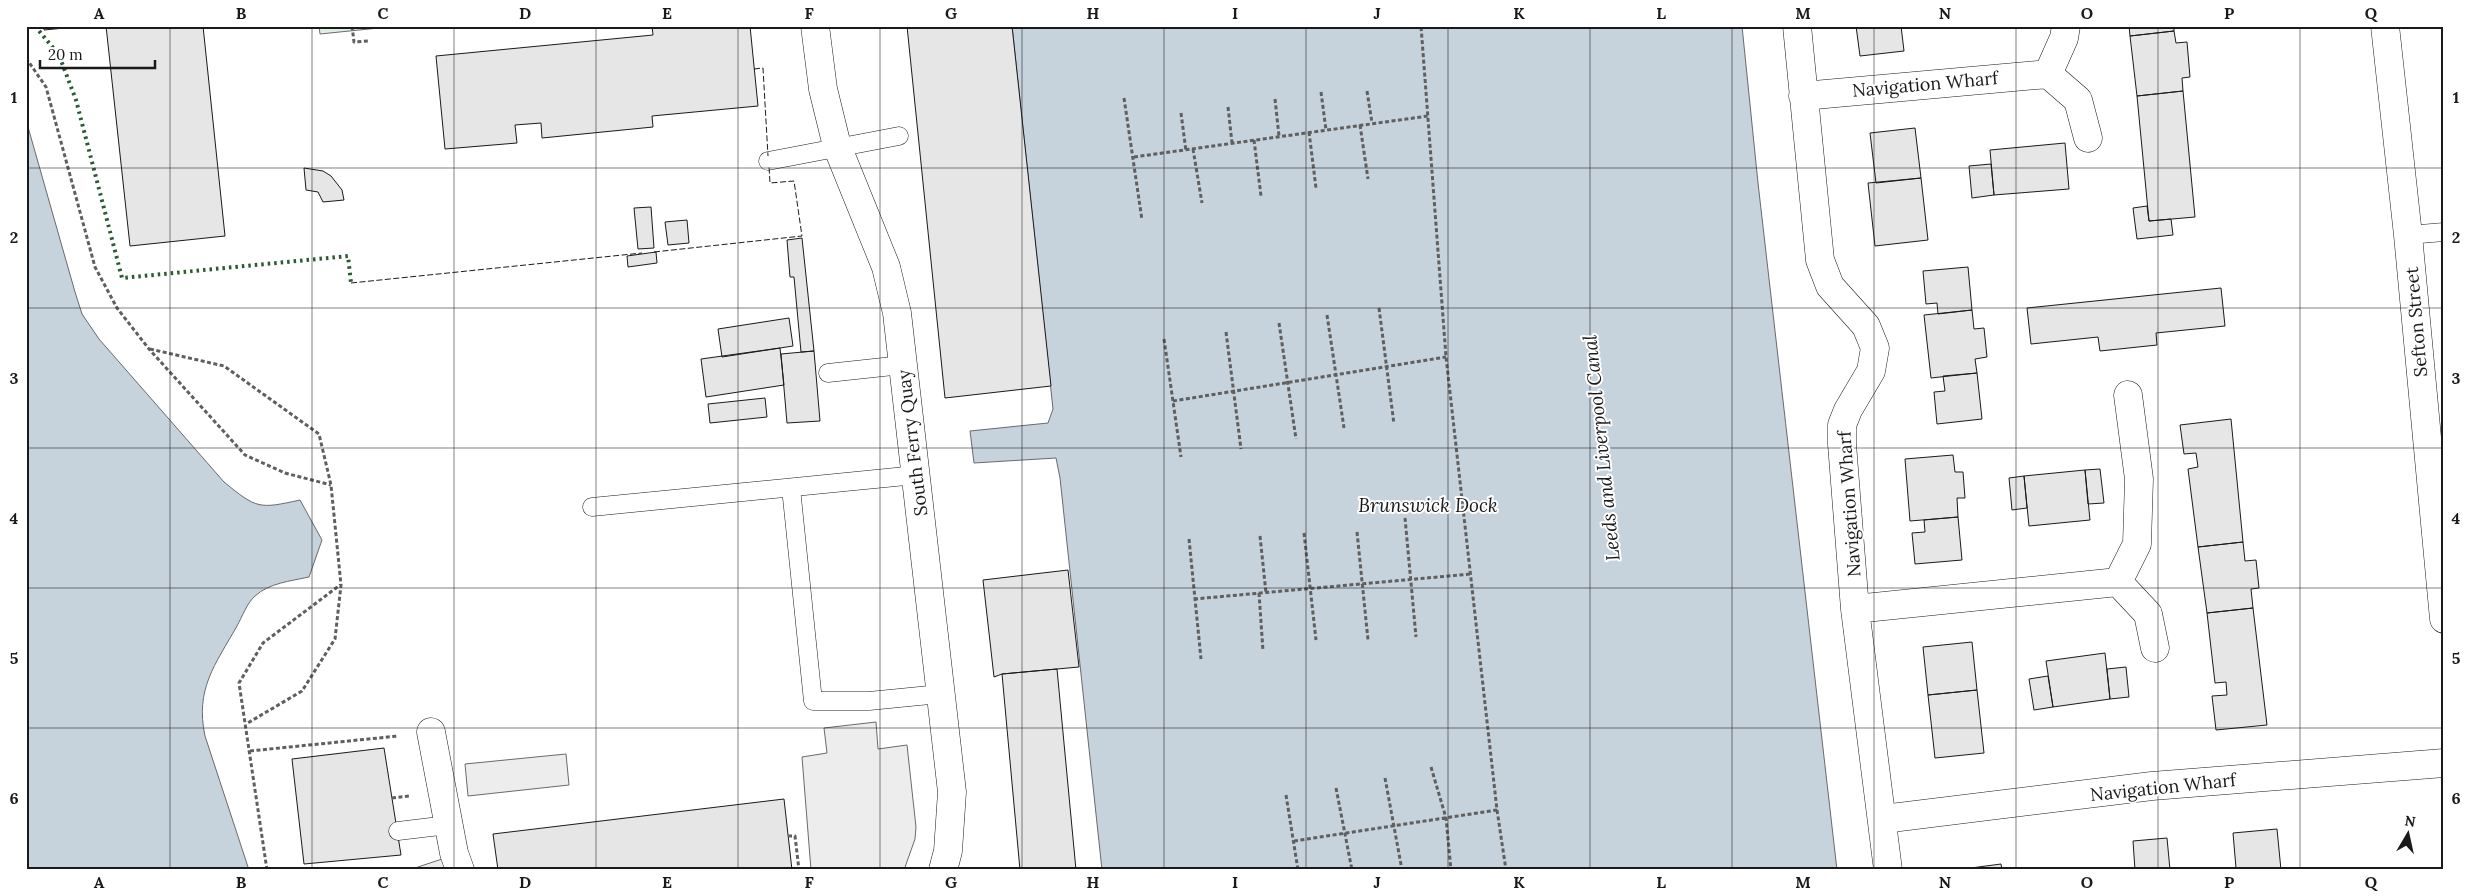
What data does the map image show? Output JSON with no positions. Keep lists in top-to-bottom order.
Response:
{
  "streets": {
    "street": ["Navigation Wharf", "Sefton Street", "South Ferry Quay"]
  },
  "water": ["Leeds and Liverpool Canal", "Brunswick Dock"],
  "scale_bar": "20 m",
  "north": "top",
  "grid": {
    "columns": [
      "A",
      "B",
      "C",
      "D",
      "E",
      "F",
      "G",
      "H",
      "I",
      "J",
      "K",
      "L",
      "M",
      "N",
      "O",
      "P",
      "Q"
    ],
    "rows": [
      "1",
      "2",
      "3",
      "4",
      "5",
      "6"
    ]
  }
}
